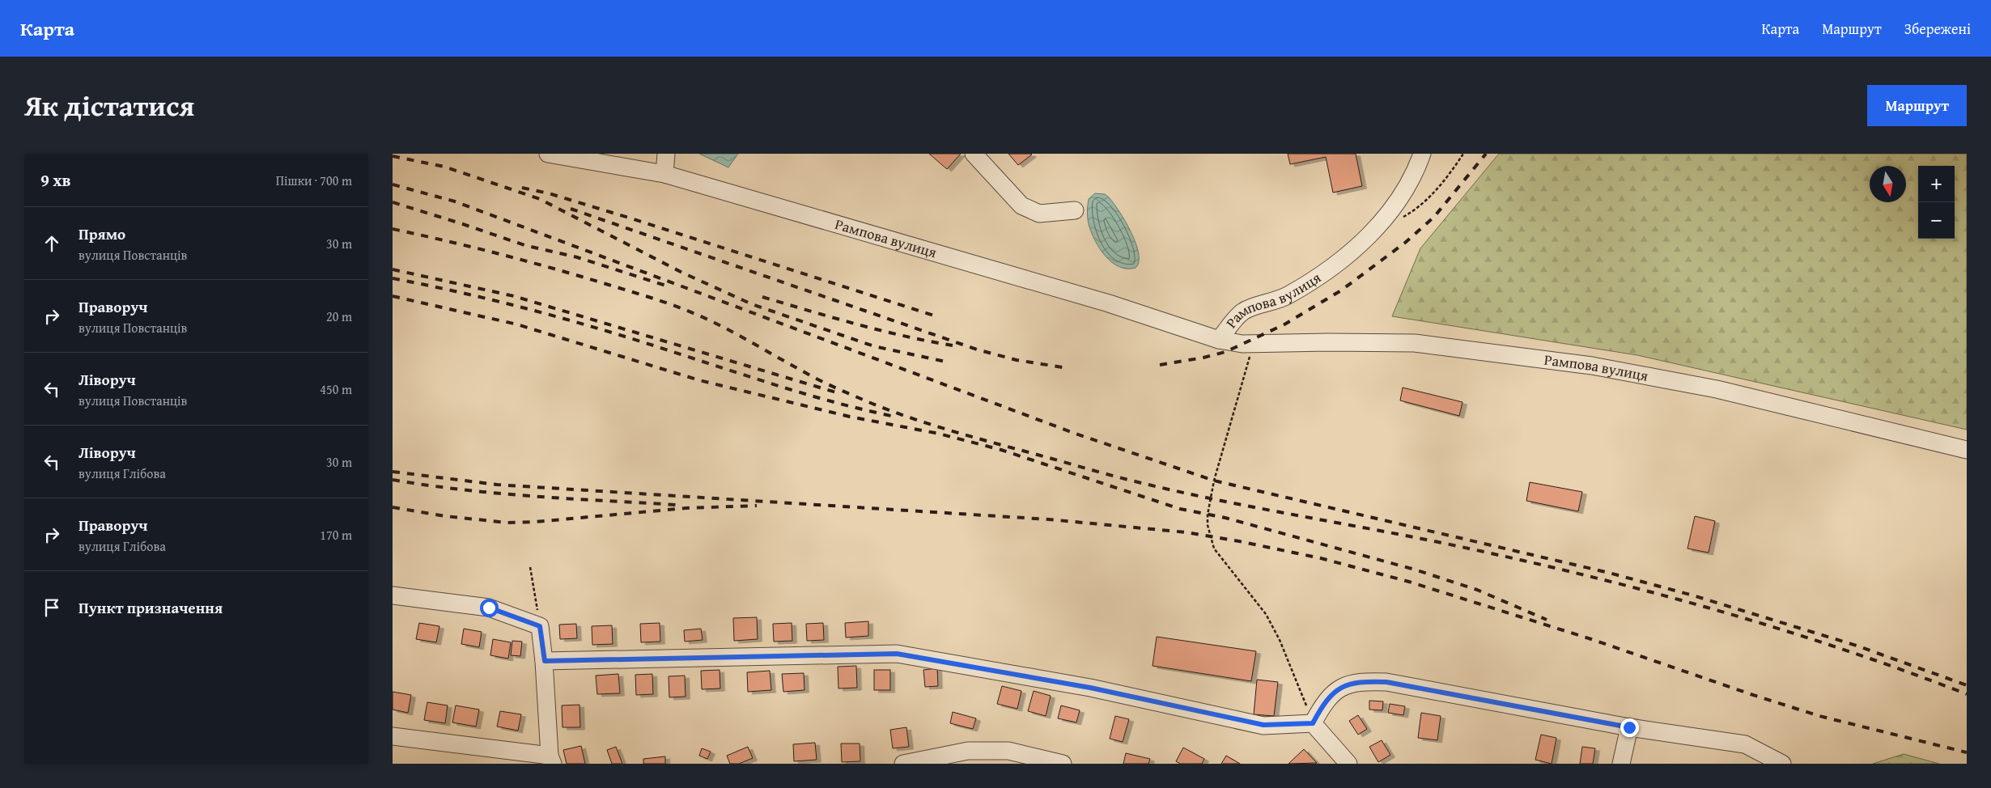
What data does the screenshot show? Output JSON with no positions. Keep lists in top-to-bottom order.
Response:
{
  "streets": {
    "street": ["Рампова вулиця"]
  },
  "north": "bottom",
  "page": {
    "header": "Карта",
    "nav": ["Карта", "Маршрут", "Збережені"],
    "title": "Як дістатися",
    "buttons": "Маршрут",
    "heading": ["9 хв", "Пішки · 700 m"],
    "map_buttons": ["+", "−"],
    "list": [
      ["Прямо", "вулиця Повстанців", "30 m"],
      ["Праворуч", "вулиця Повстанців", "20 m"],
      ["Ліворуч", "вулиця Повстанців", "450 m"],
      ["Ліворуч", "вулиця Глібова", "30 m"],
      ["Праворуч", "вулиця Глібова", "170 m"],
      "Пункт призначення"
    ]
  }
}
